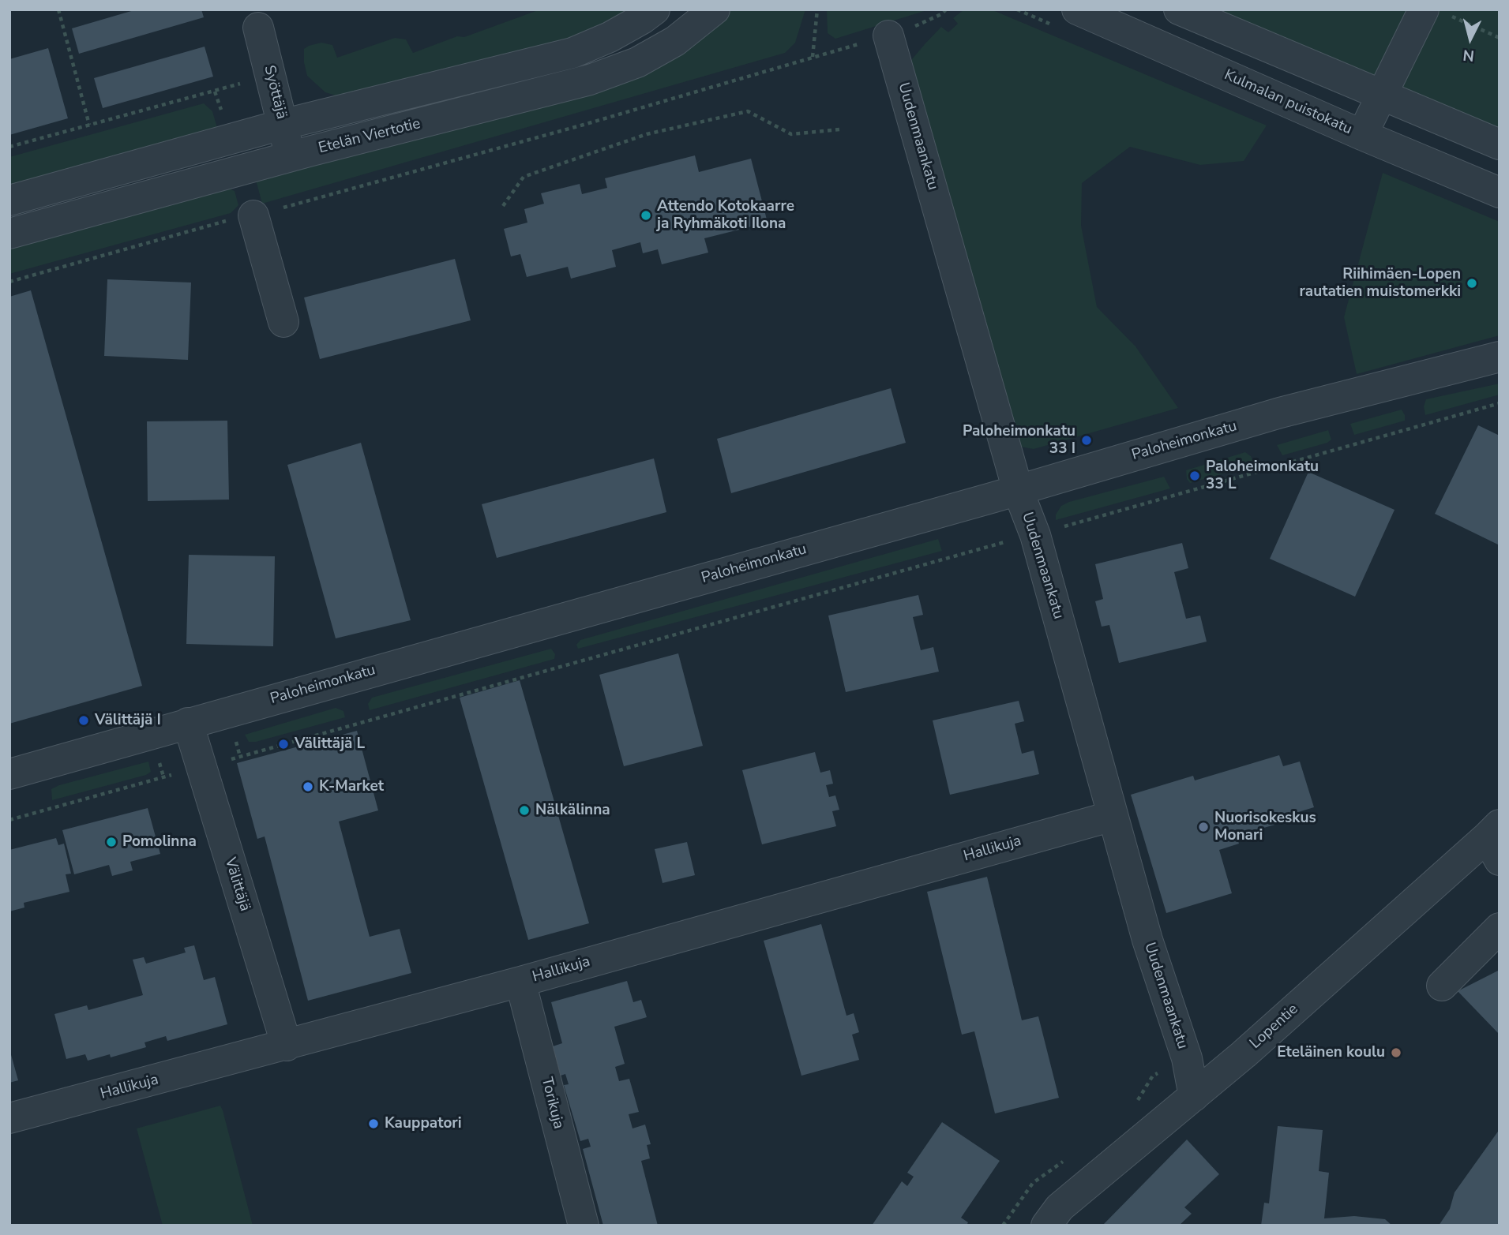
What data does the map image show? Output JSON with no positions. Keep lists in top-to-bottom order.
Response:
{
  "streets": {
    "street": [
      "Syöttäjä",
      "Kulmalan puistokatu",
      "Etelän Viertotie",
      "Uudenmaankatu",
      "Paloheimonkatu",
      "Hallikuja",
      "Välittäjä",
      "Lopentie",
      "Torikuja"
    ]
  },
  "crossings": [
    ["Syöttäjä", "Etelän Viertotie"],
    ["Uudenmaankatu", "Paloheimonkatu"],
    ["Uudenmaankatu", "Hallikuja"],
    ["Uudenmaankatu", "Lopentie"],
    ["Paloheimonkatu", "Välittäjä"],
    ["Hallikuja", "Välittäjä"],
    ["Hallikuja", "Torikuja"]
  ],
  "places": [
    "Attendo Kotokaarre ja Ryhmäkoti Ilona",
    "Riihimäen-Lopen rautatien muistomerkki",
    "Paloheimonkatu 33 I",
    "Paloheimonkatu 33 L",
    "Välittäjä I",
    "Välittäjä L",
    "K-Market",
    "Nälkälinna",
    "Nuorisokeskus Monari",
    "Pomolinna",
    "Eteläinen koulu",
    "Kauppatori"
  ],
  "north": "bottom"
}
